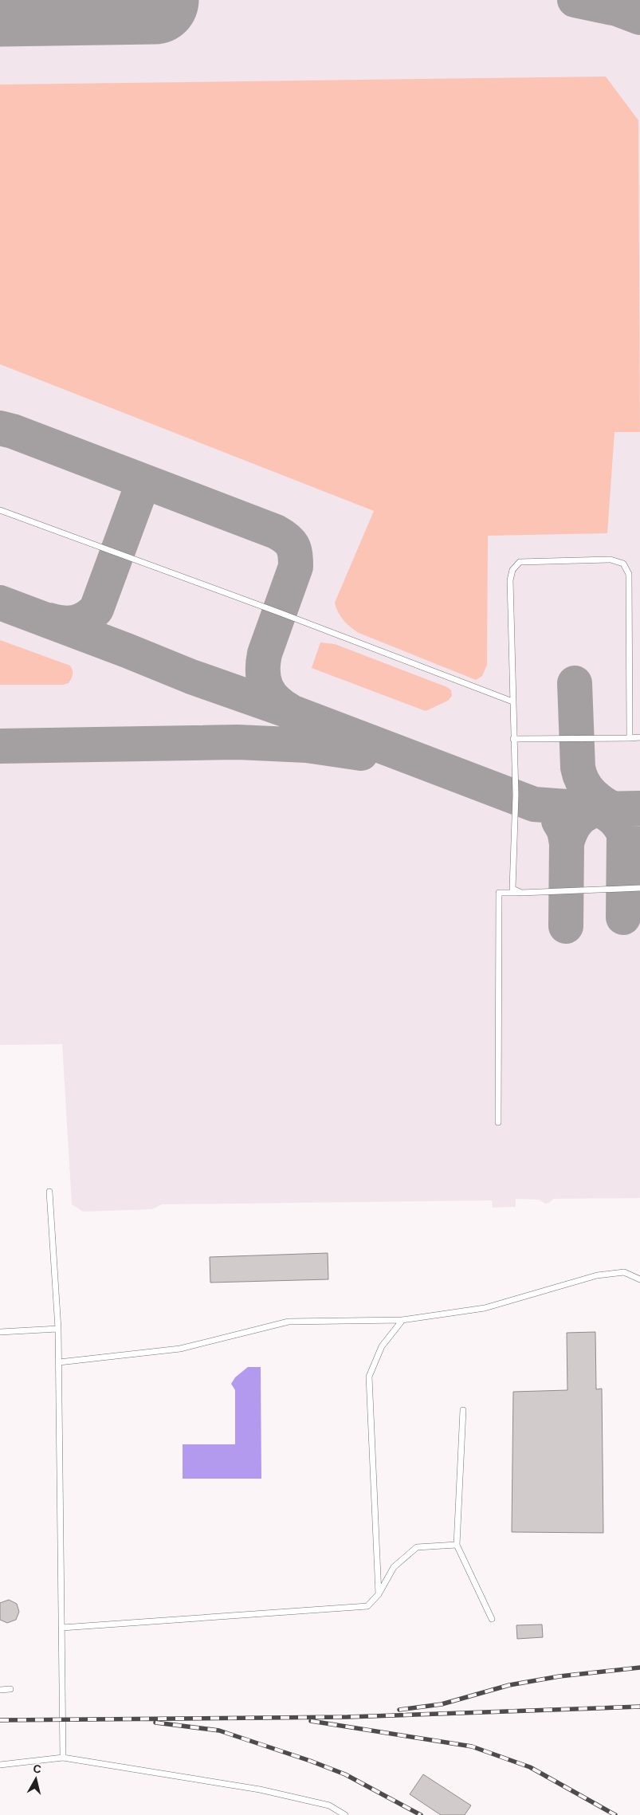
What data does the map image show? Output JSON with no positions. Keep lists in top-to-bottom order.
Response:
{
  "north": "top"
}
